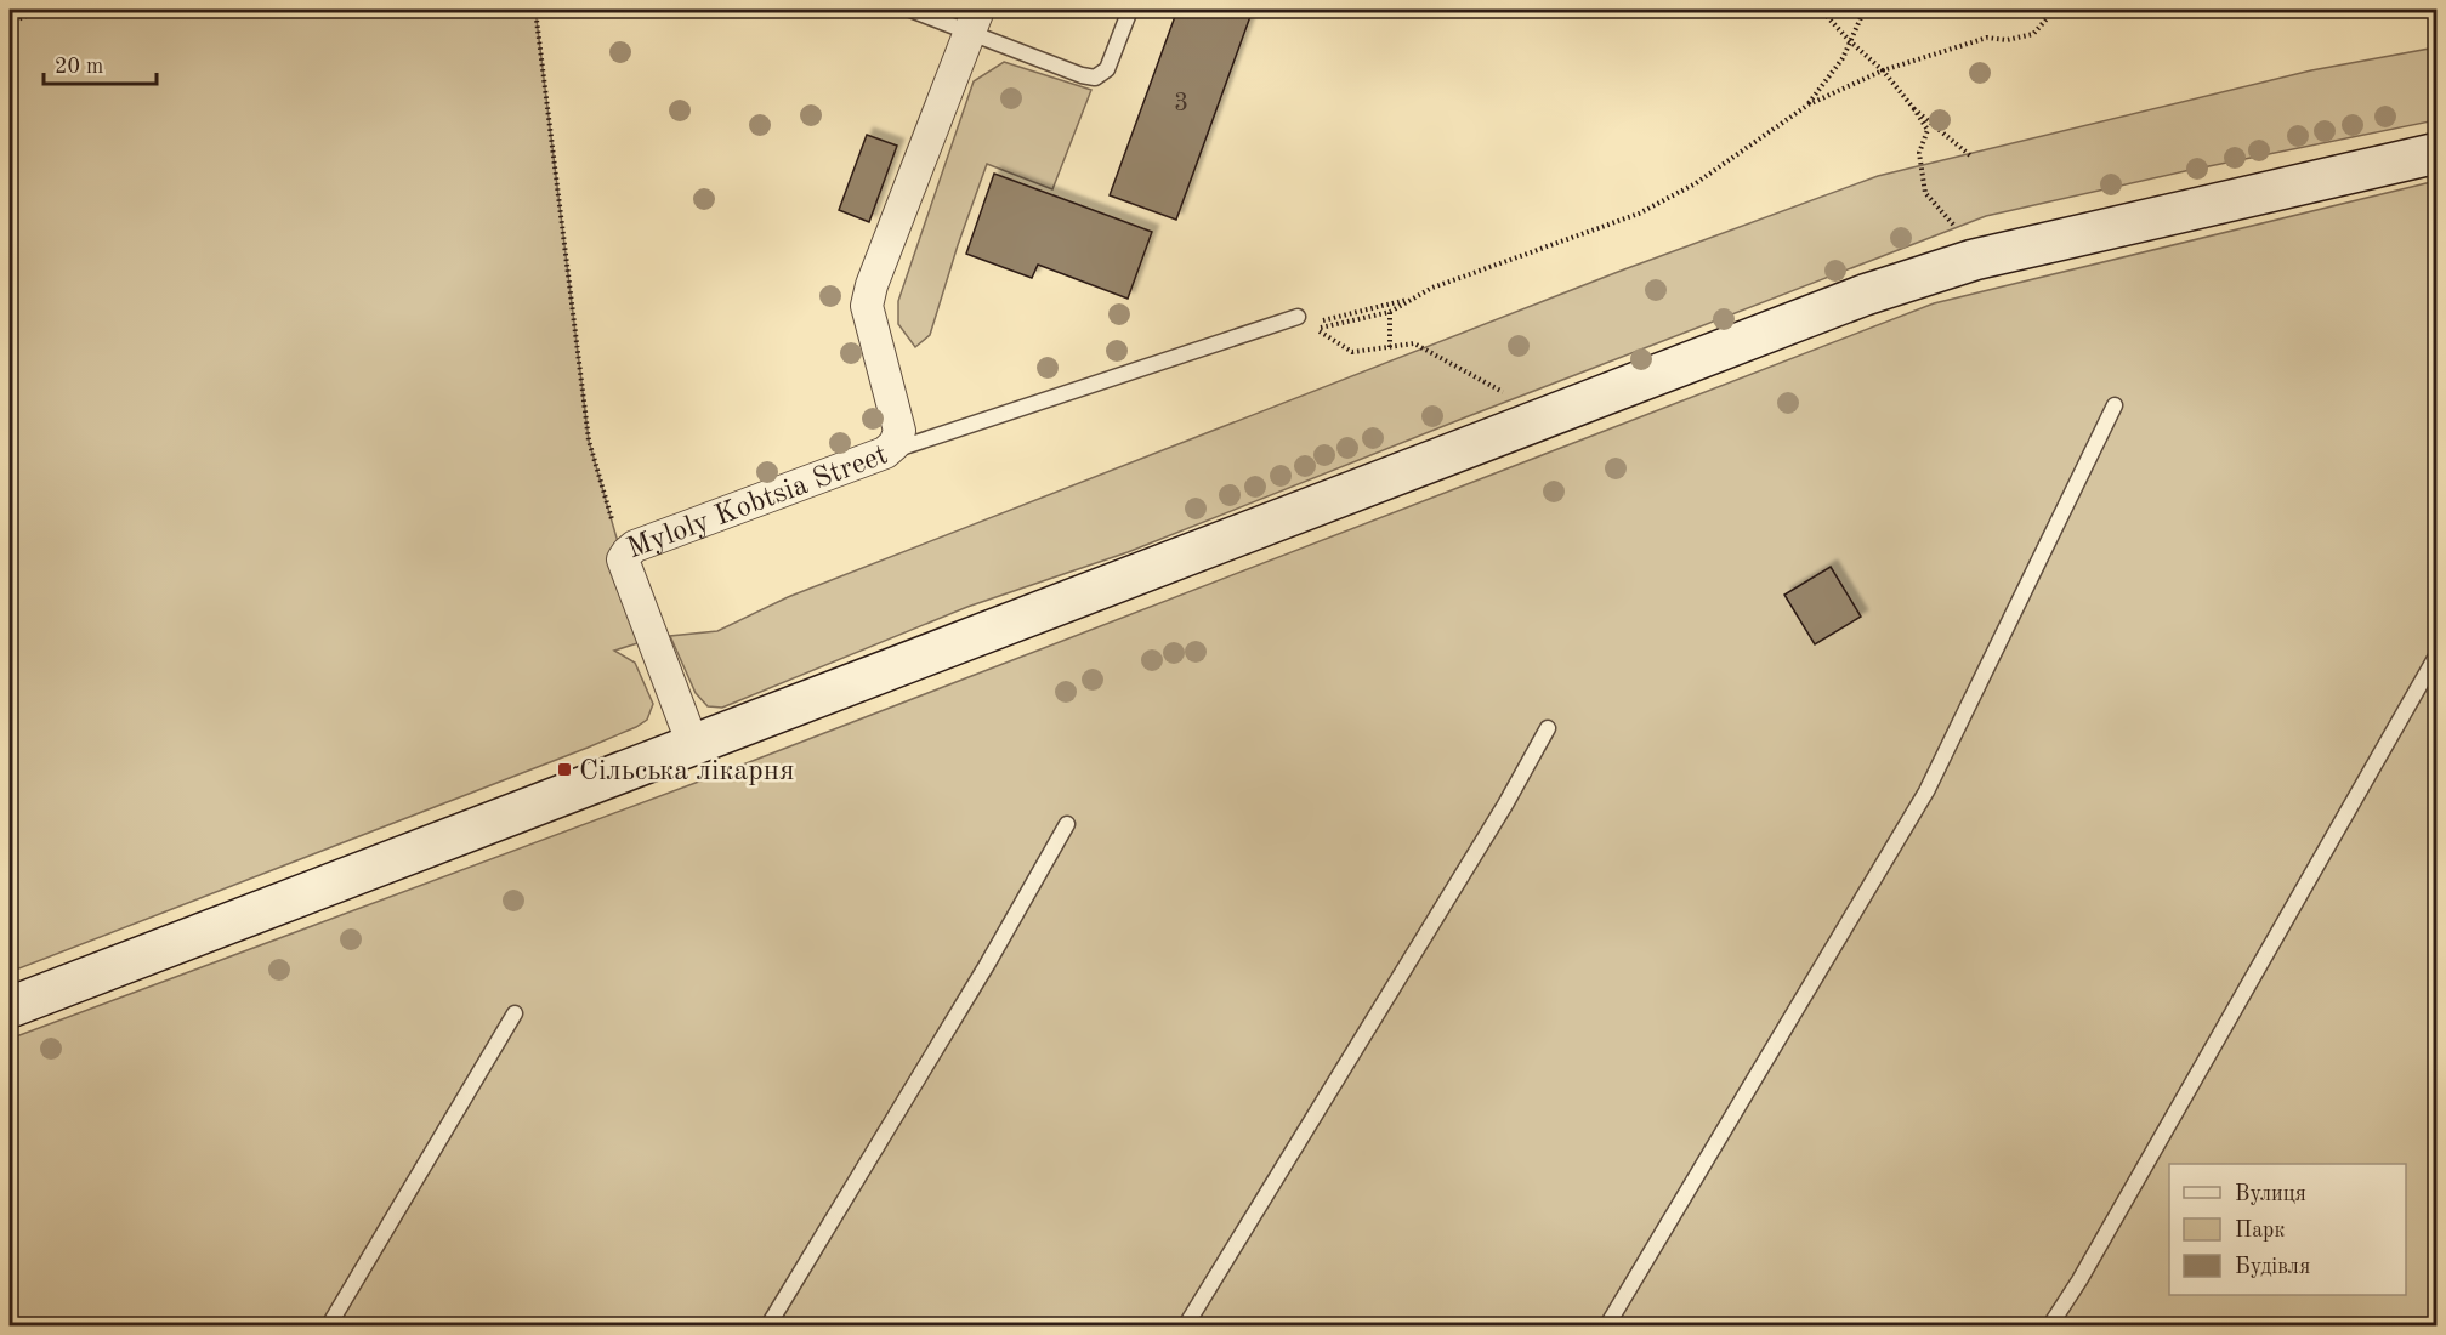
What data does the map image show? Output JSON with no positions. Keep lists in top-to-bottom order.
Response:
{
  "streets": {
    "street": ["Myloly Kobtsia Street"]
  },
  "places": {
    "transit": ["Сільська лікарня"]
  },
  "house_numbers": ["3"],
  "legend": ["Вулиця", "Парк", "Будівля"],
  "scale_bar": "20 m"
}
